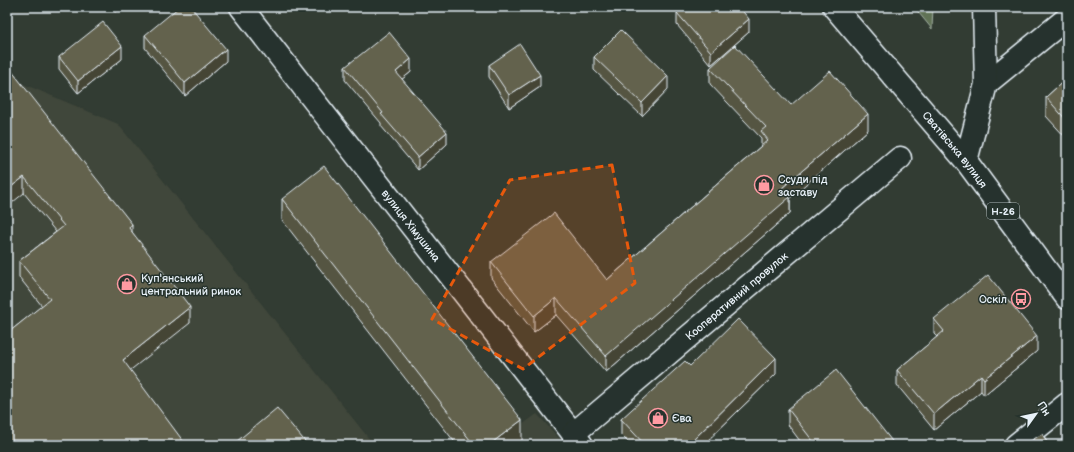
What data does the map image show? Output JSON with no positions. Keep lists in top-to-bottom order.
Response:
{
  "streets": {
    "street": [
      "Сватівська вулиця",
      "Н-26",
      "вулиця Хімушина",
      "Кооперативний провулок"
    ]
  },
  "crossings": [
    ["вулиця Хімушина", "Кооперативний провулок"]
  ],
  "places": {
    "shop": ["Ссуди під заставу", "Куп'янський центральний ринок", "Єва"],
    "bus stop": ["Оскіл"]
  },
  "north": "top right"
}
